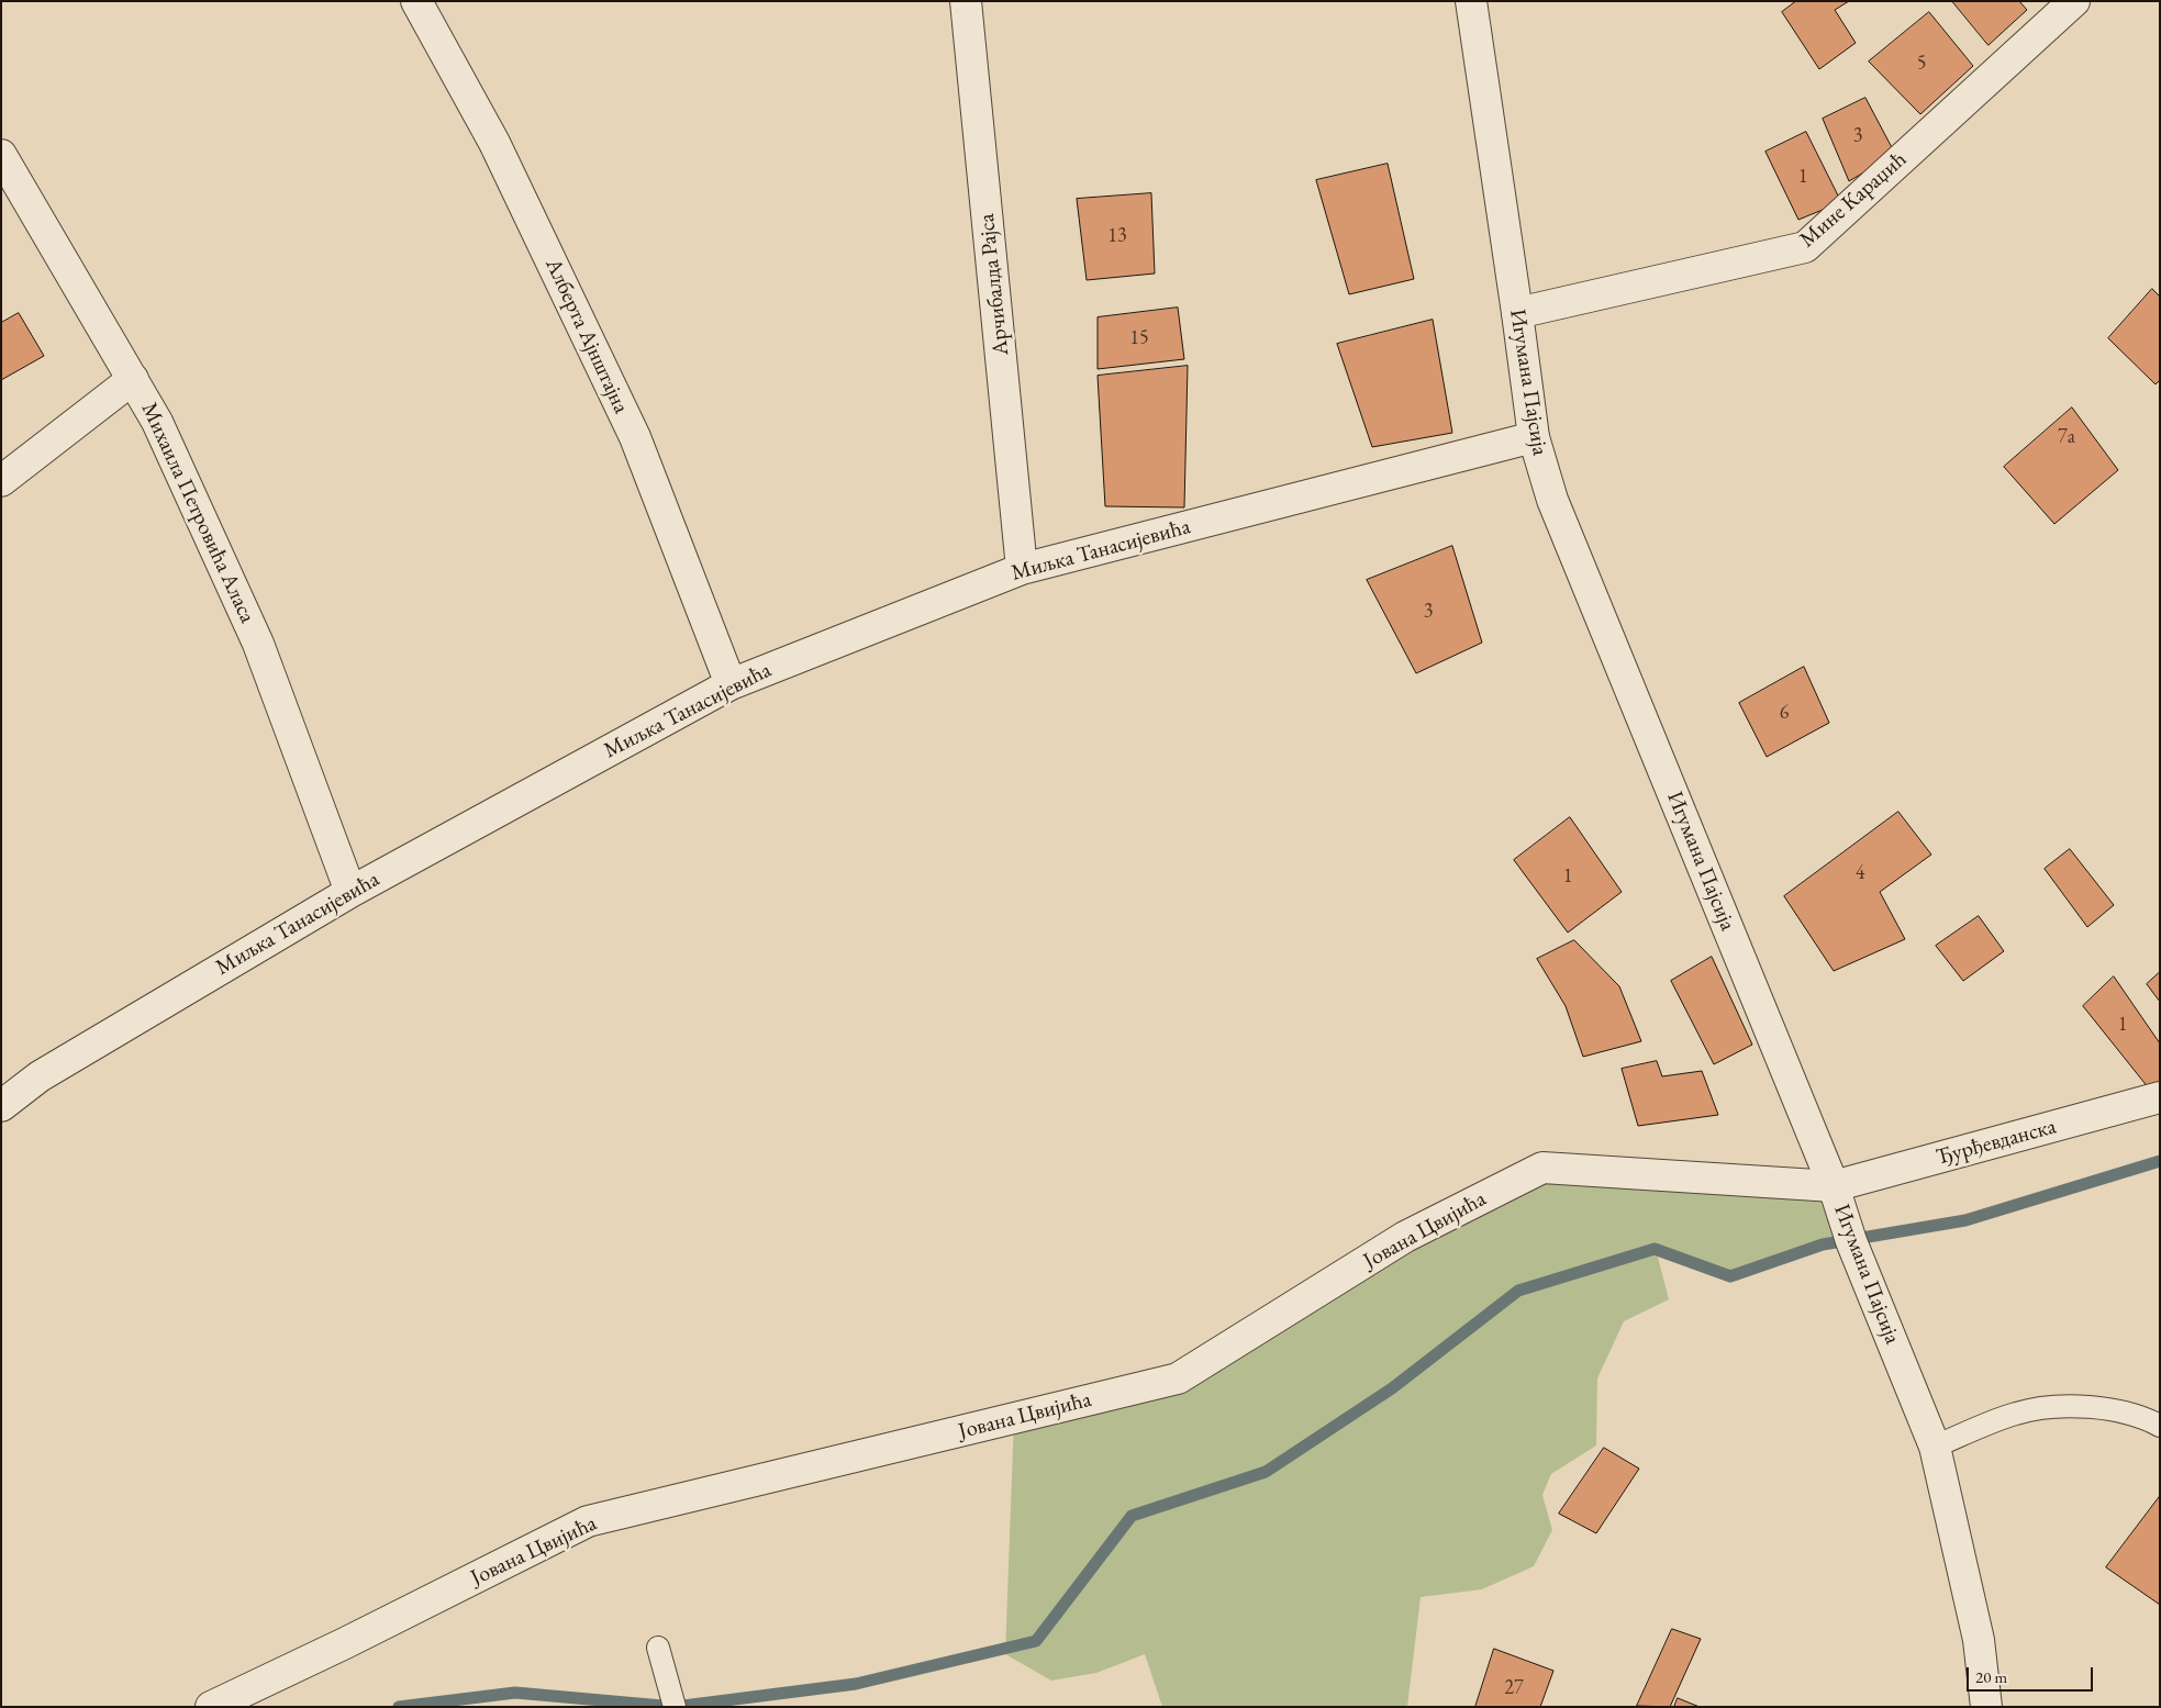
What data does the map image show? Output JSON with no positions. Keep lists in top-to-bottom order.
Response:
{
  "streets": {
    "street": [
      "Мине Караџић",
      "Арчибалда Рајса",
      "Алберта Ајнштајна",
      "Игумана Пајсија",
      "Михаила Петровића Аласа",
      "Миљка Танасијевића",
      "Ђурђевданска",
      "Јована Цвијића"
    ]
  },
  "crossings": [
    ["Мине Караџић", "Игумана Пајсија"],
    ["Арчибалда Рајса", "Миљка Танасијевића"],
    ["Алберта Ајнштајна", "Миљка Танасијевића"],
    ["Игумана Пајсија", "Миљка Танасијевића"],
    ["Игумана Пајсија", "Ђурђевданска"],
    ["Игумана Пајсија", "Јована Цвијића"],
    ["Михаила Петровића Аласа", "Миљка Танасијевића"],
    ["Ђурђевданска", "Јована Цвијића"]
  ],
  "house_numbers": [
    "5",
    "3",
    "1",
    "13",
    "15",
    "7a",
    "3",
    "6",
    "4",
    "1",
    "1",
    "27"
  ],
  "scale_bar": "20 m"
}
